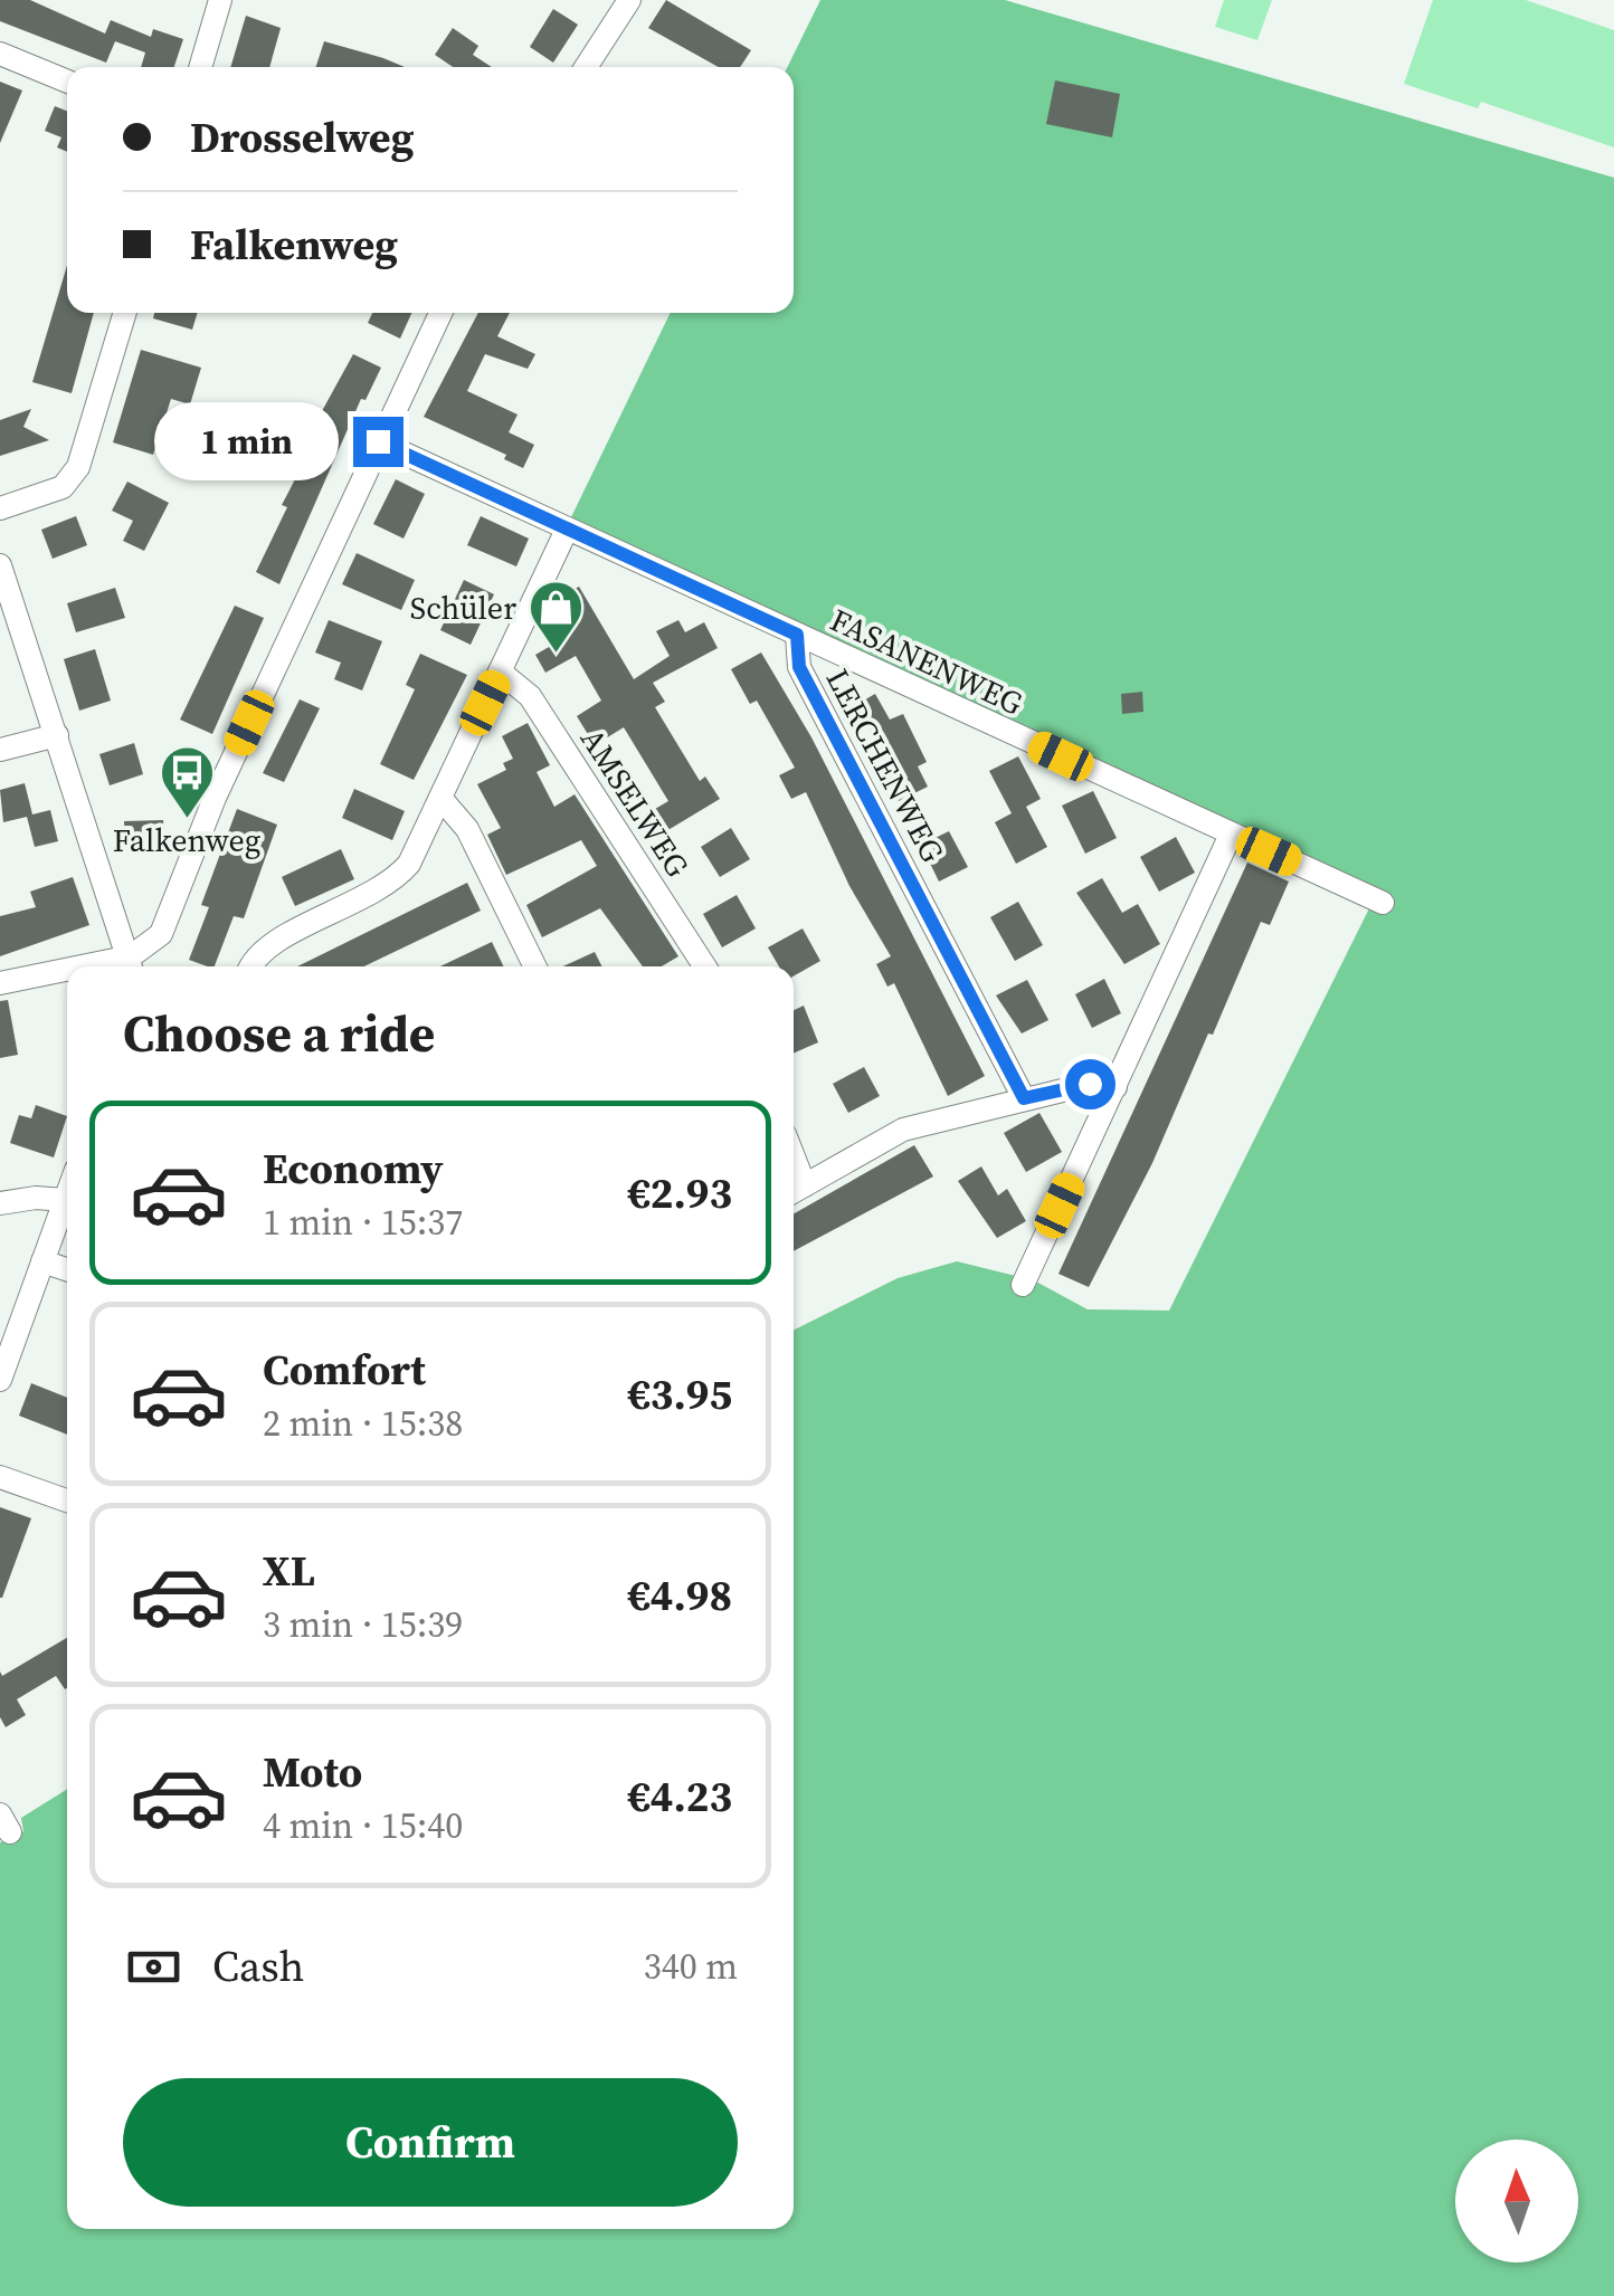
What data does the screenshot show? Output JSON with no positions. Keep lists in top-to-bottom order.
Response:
{
  "streets": {
    "street": ["FASANENWEG", "LERCHENWEG", "AMSELWEG"]
  },
  "crossings": [
    ["FASANENWEG", "LERCHENWEG"]
  ],
  "places": {
    "shop": ["Schüler"],
    "bus stop": ["Falkenweg"]
  },
  "north": "top",
  "page": {
    "banner": ["Drosselweg", "Falkenweg"],
    "bubble": "1 min",
    "heading": "Choose a ride",
    "list": [
      {
        "name": "Economy",
        "note": "1 min · 15:37",
        "value": "€2.93"
      },
      {
        "name": "Comfort",
        "note": "2 min · 15:38",
        "value": "€3.95"
      },
      {
        "name": "XL",
        "note": "3 min · 15:39",
        "value": "€4.98"
      },
      {
        "name": "Moto",
        "note": "4 min · 15:40",
        "value": "€4.23"
      }
    ],
    "pay": ["Cash", "340 m"],
    "buttons": "Confirm"
  }
}
